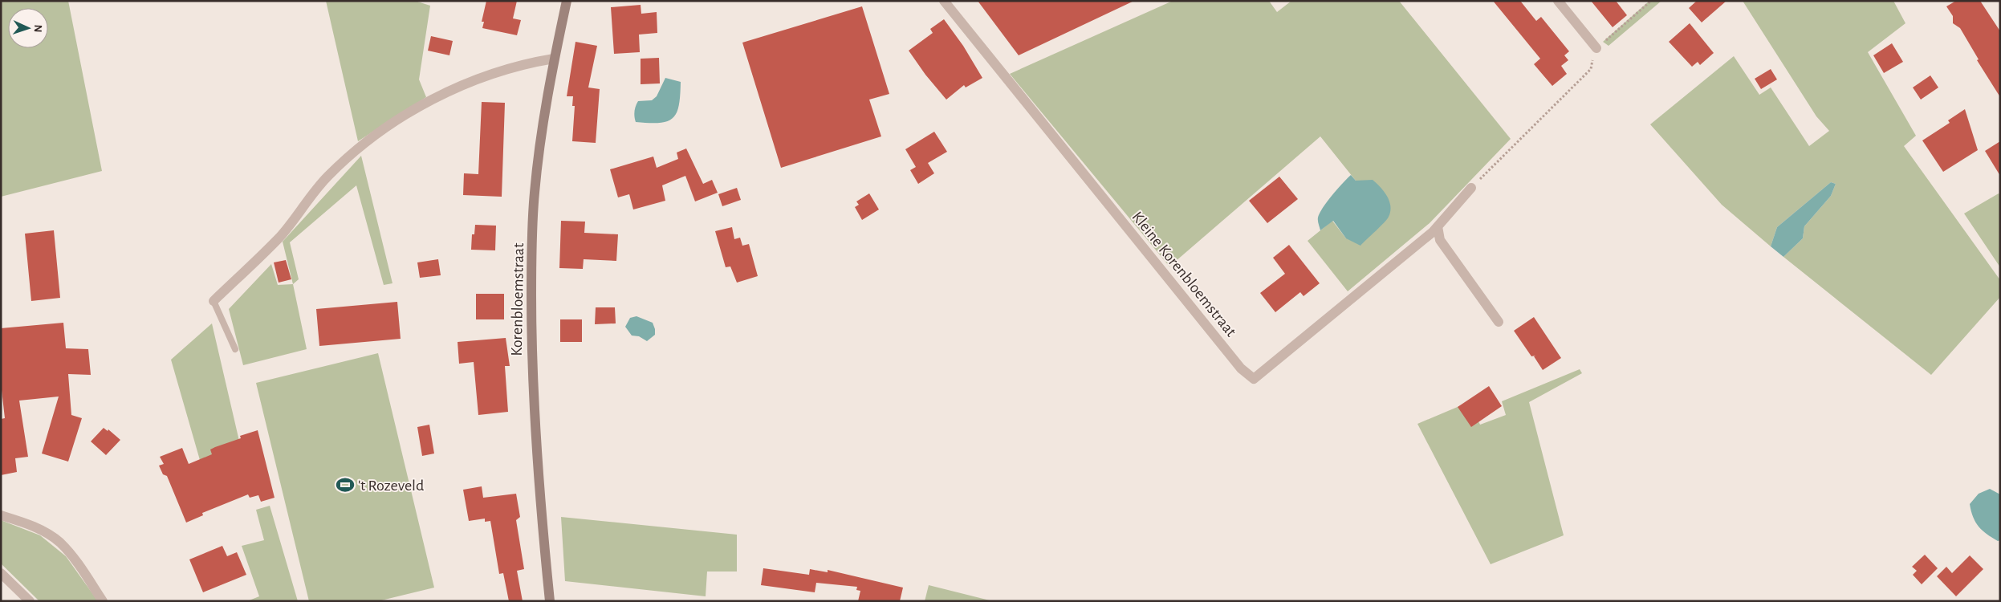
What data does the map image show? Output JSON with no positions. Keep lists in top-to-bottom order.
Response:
{
  "streets": {
    "street": ["Kleine Korenbloemstraat", "Korenbloemstraat"]
  },
  "places": {
    "sports": ["'t Rozeveld"]
  },
  "north": "right"
}
